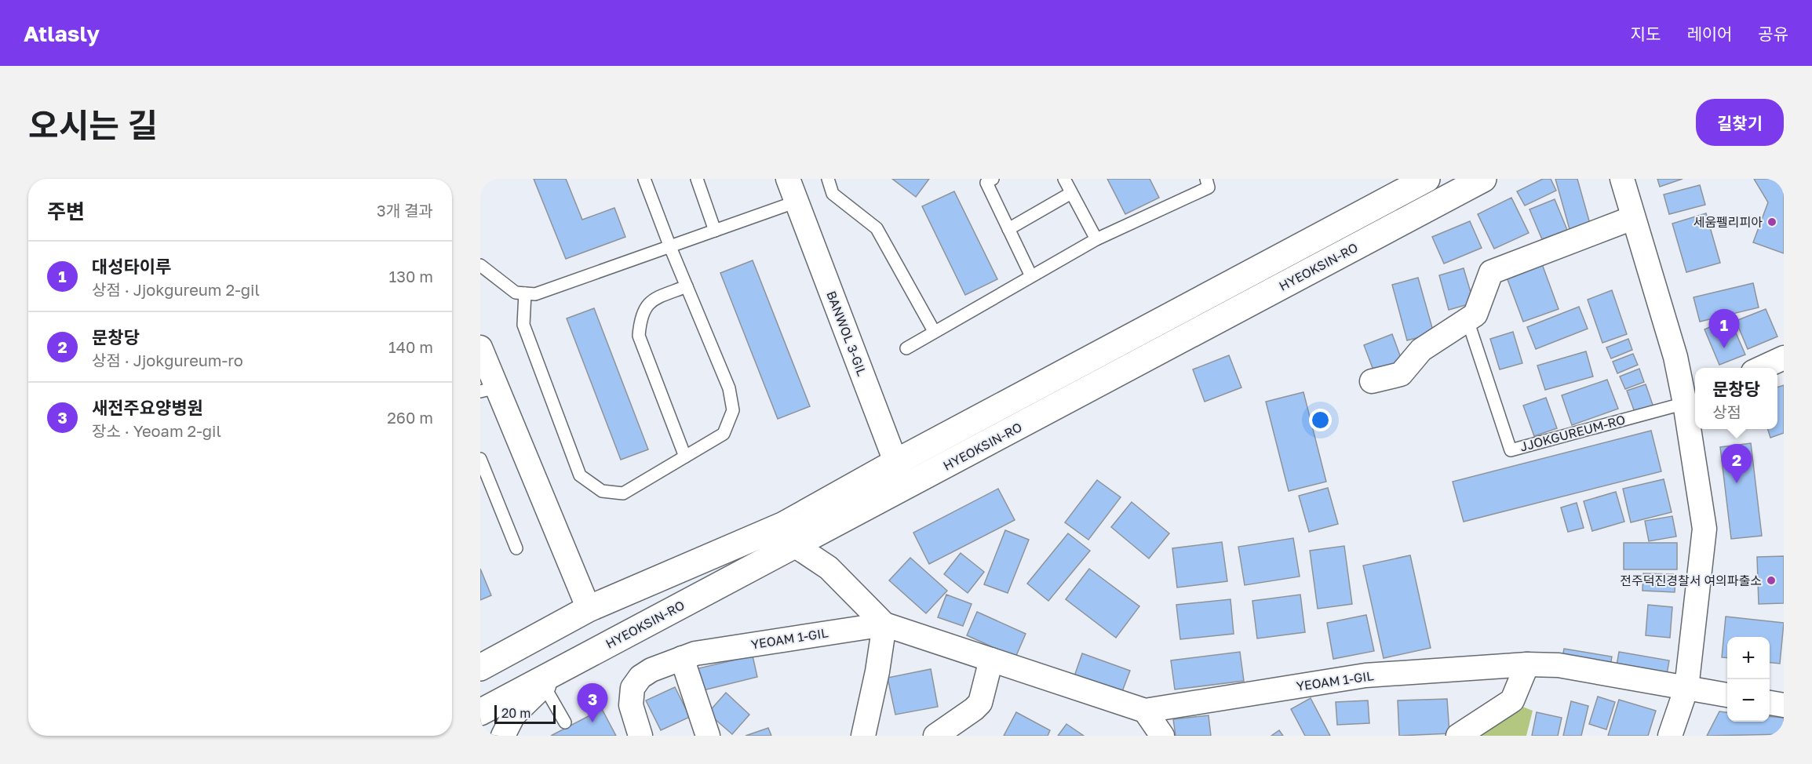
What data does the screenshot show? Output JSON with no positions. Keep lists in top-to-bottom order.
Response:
{
  "streets": {
    "street": ["HYEOKSIN-RO", "BANWOL 3-GIL", "YEOAM 1-GIL"],
    "lane": ["JJOKGUREUM-RO"]
  },
  "crossings": [
    ["HYEOKSIN-RO", "BANWOL 3-GIL"],
    ["HYEOKSIN-RO", "YEOAM 1-GIL"]
  ],
  "places": ["세움펠리피아", "전주덕진경찰서 여의파출소"],
  "scale_bar": "20 m",
  "page": {
    "header": "Atlasly",
    "nav": ["지도", "레이어", "공유"],
    "title": "오시는 길",
    "buttons": "길찾기",
    "heading": ["주변", "3개 결과"],
    "list": [
      {
        "mark": "1",
        "name": "대성타이루",
        "note": "상점 · Jjokgureum 2-gil",
        "value": "130 m"
      },
      {
        "mark": "2",
        "name": "문창당",
        "note": "상점 · Jjokgureum-ro",
        "value": "140 m"
      },
      {
        "mark": "3",
        "name": "새전주요양병원",
        "note": "장소 · Yeoam 2-gil",
        "value": "260 m"
      }
    ],
    "pins": ["1", "2", "3"],
    "popup": ["문창당", "상점"],
    "map_buttons": ["+", "−"],
    "scale": "20 m"
  }
}
